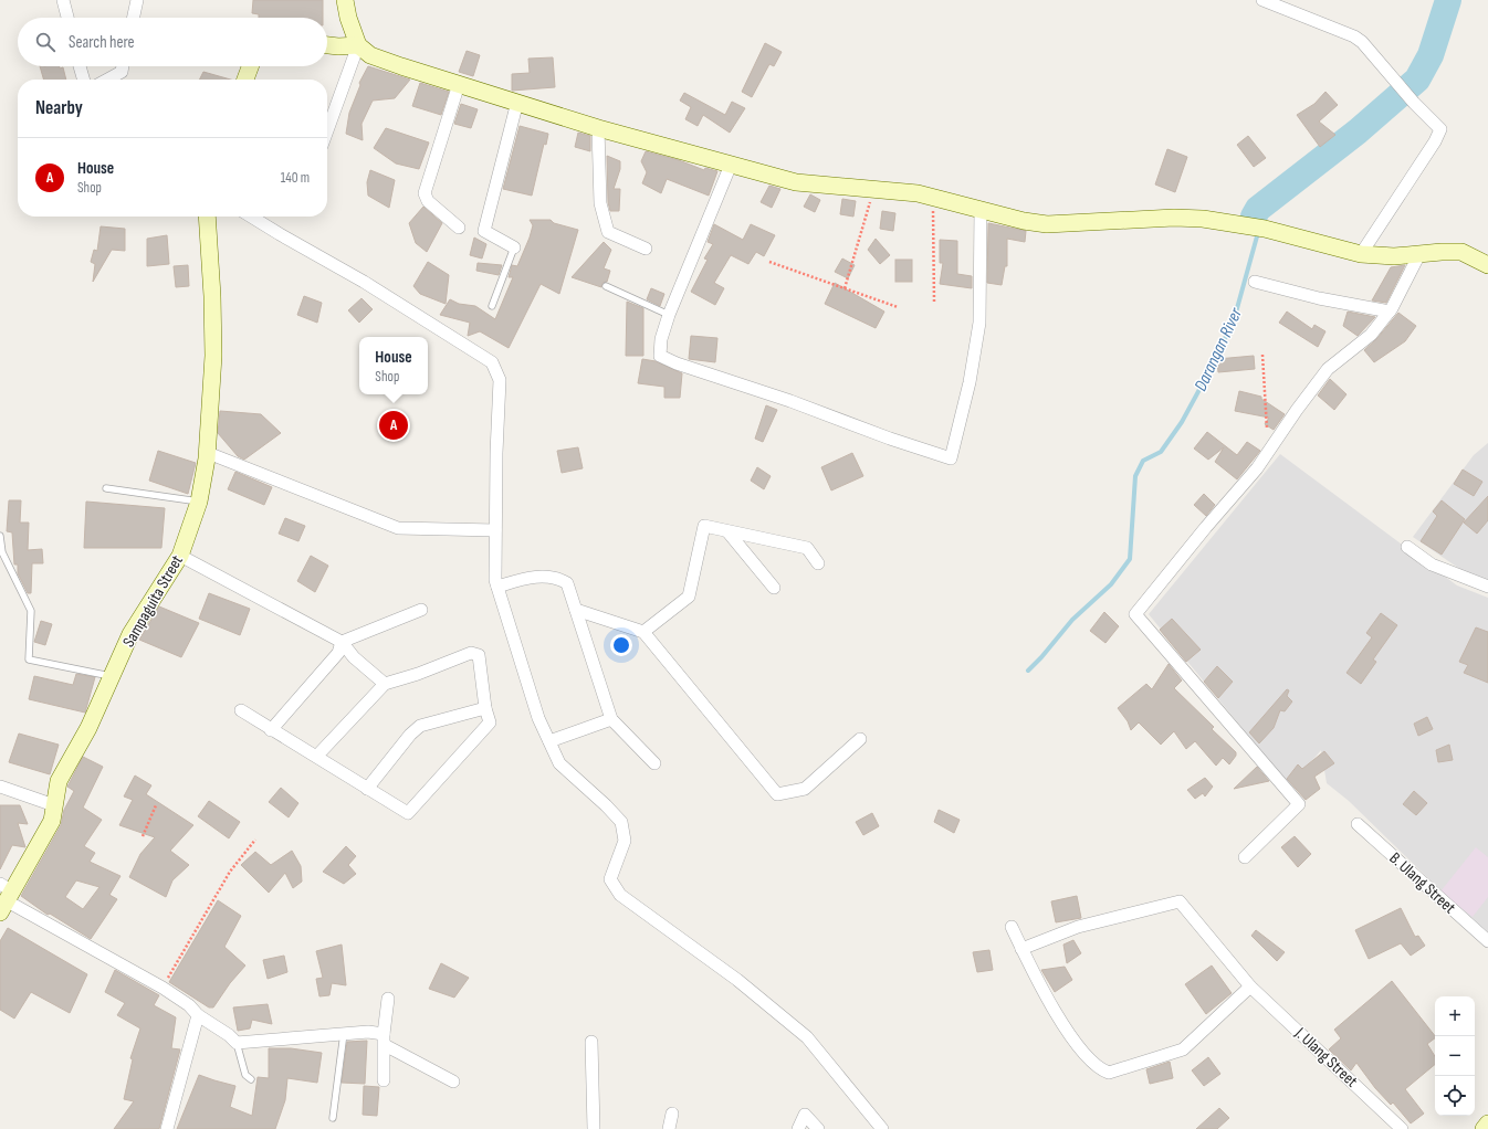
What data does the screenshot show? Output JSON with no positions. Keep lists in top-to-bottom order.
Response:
{
  "streets": {
    "street": ["Sampaguita Street", "B. Ulang Street", "J. Ulang Street"]
  },
  "water": ["Darangan River"],
  "page": {
    "search": "Search here",
    "heading": "Nearby",
    "list": [
      {
        "mark": "A",
        "name": "House",
        "note": "Shop",
        "value": "140 m"
      }
    ],
    "popup": ["House", "Shop"],
    "pins": "A",
    "map_buttons": ["+", "−"]
  }
}
